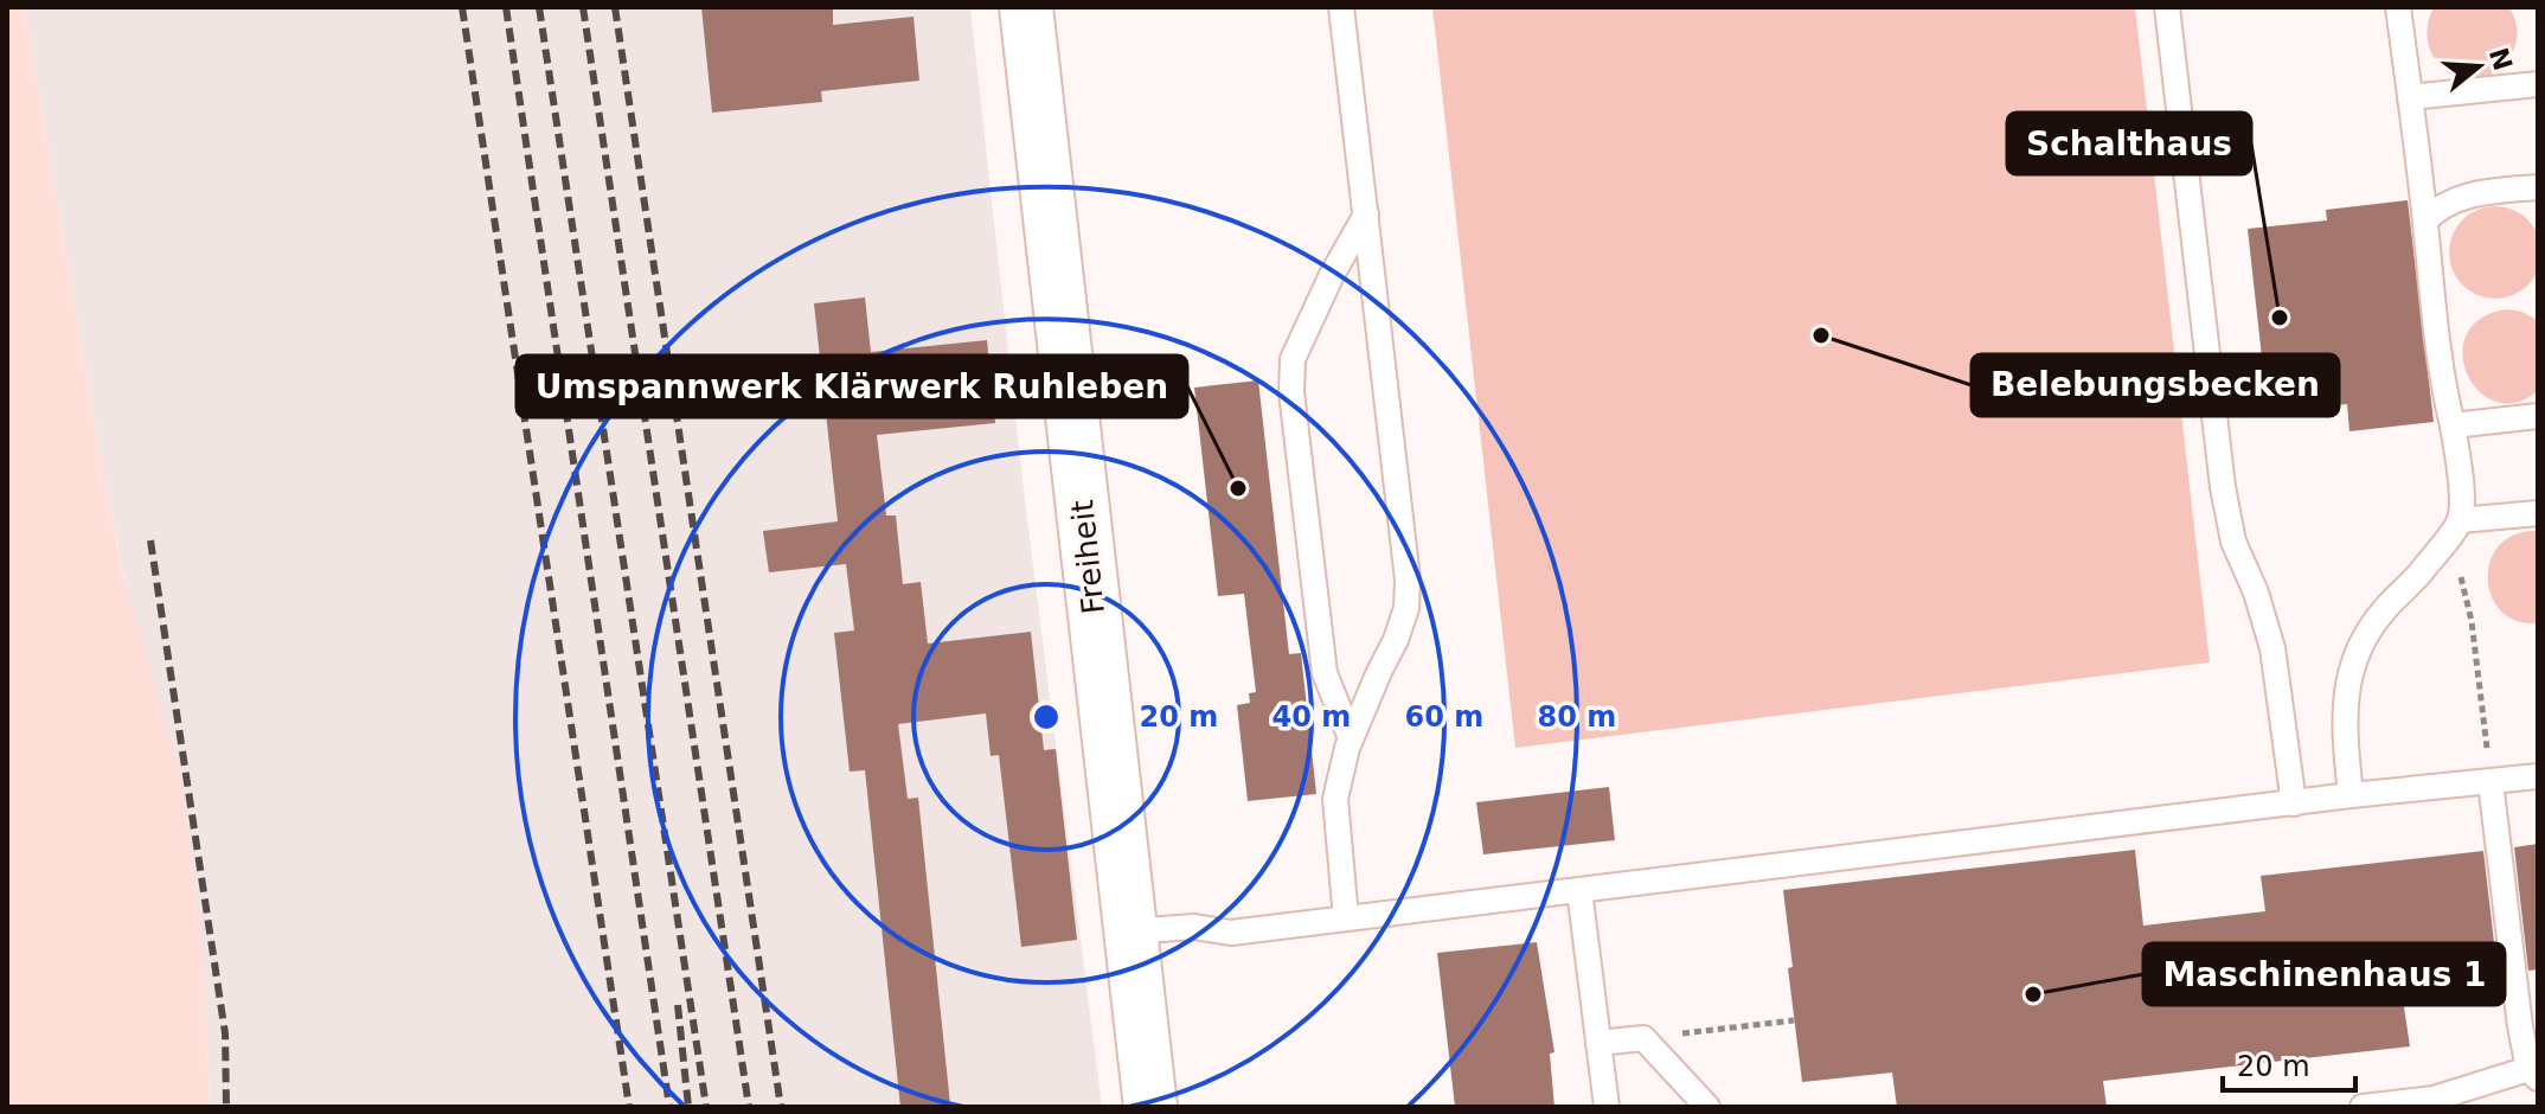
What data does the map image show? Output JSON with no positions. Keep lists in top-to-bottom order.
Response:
{
  "streets": {
    "street": ["Freiheit"]
  },
  "places": [
    "Schalthaus",
    "Belebungsbecken",
    "Umspannwerk Klärwerk Ruhleben",
    "Maschinenhaus 1"
  ],
  "scale_bar": "20 m",
  "north": "right",
  "rings": [
    "20 m",
    "40 m",
    "60 m",
    "80 m"
  ]
}
